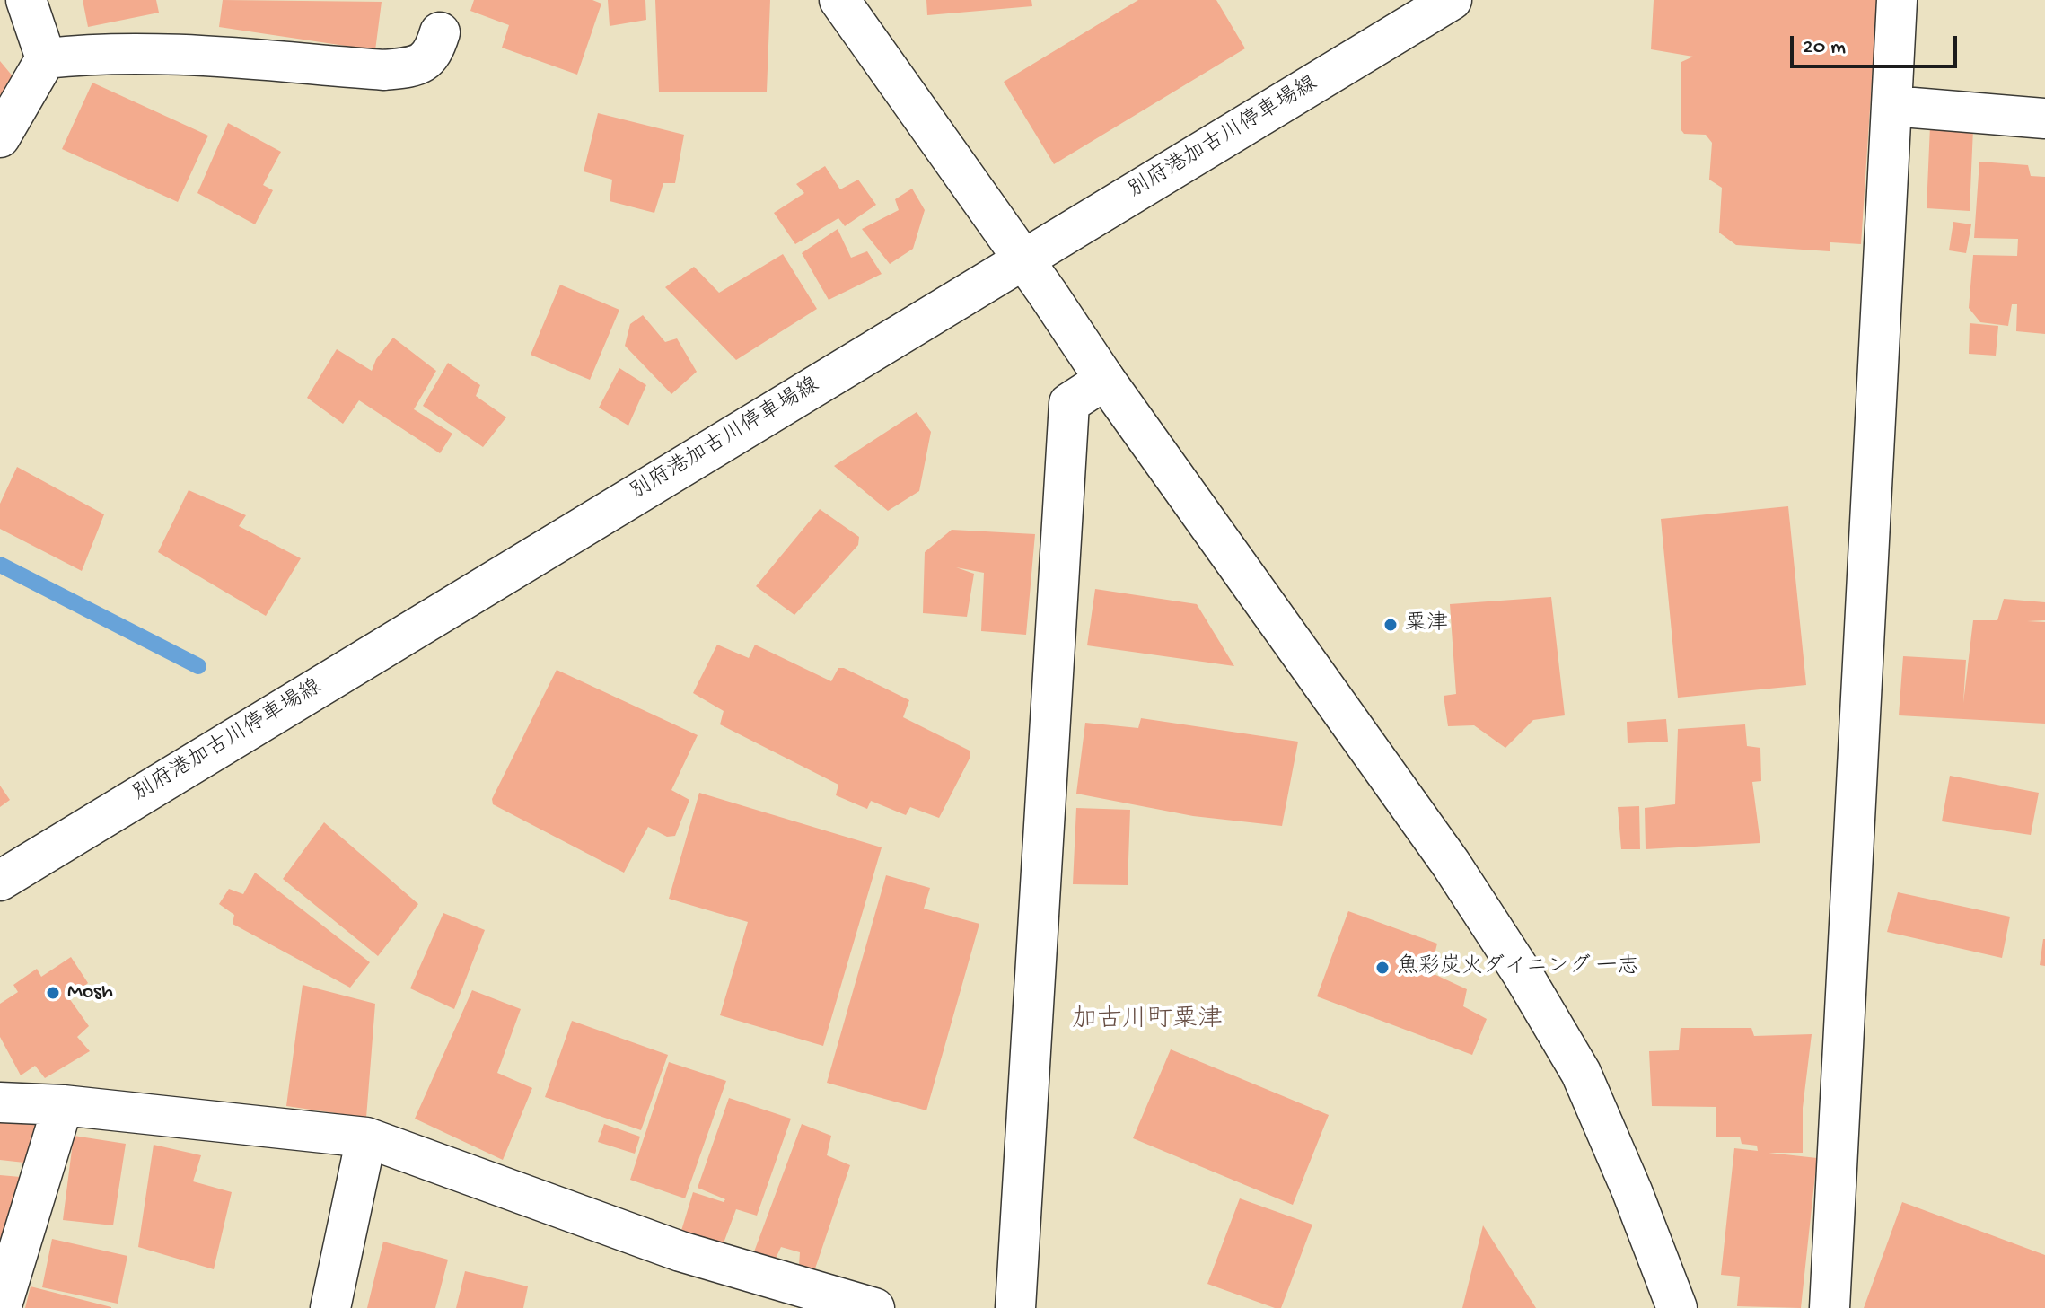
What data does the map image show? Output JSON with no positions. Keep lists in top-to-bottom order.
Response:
{
  "streets": {
    "street": ["別府港加古川停車場線"]
  },
  "districts": ["加古川町粟津"],
  "places": ["粟津", "魚彩炭火ダイニング 一志", "Mosh"],
  "scale_bar": "20 m"
}
